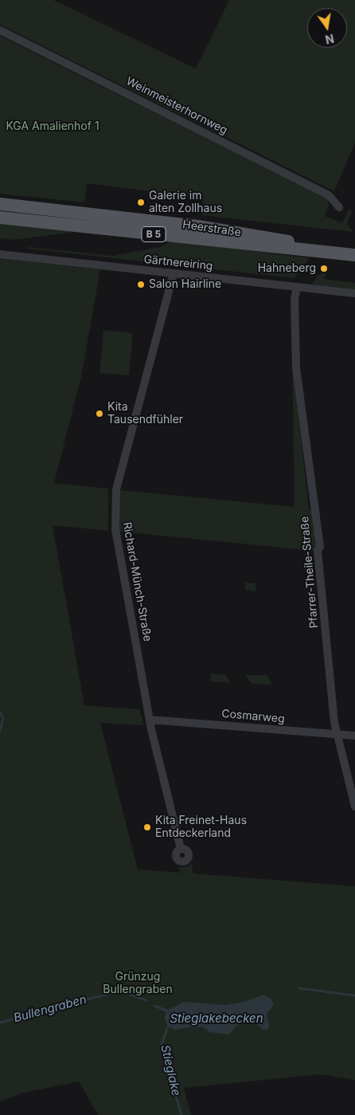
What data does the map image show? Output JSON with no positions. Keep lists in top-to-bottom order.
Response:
{
  "streets": {
    "main road": ["Heerstraße", "B 5"],
    "street": [
      "Weinmeisterhornweg",
      "Gärtnereiring",
      "Pfarrer-Theile-Straße",
      "Richard-Münch-Straße",
      "Cosmarweg"
    ]
  },
  "crossings": [
    ["Gärtnereiring", "Pfarrer-Theile-Straße"],
    ["Gärtnereiring", "Richard-Münch-Straße"],
    ["Pfarrer-Theile-Straße", "Cosmarweg"],
    ["Richard-Münch-Straße", "Cosmarweg"]
  ],
  "water": ["Bullengraben", "Stieglakebecken", "Stieglake"],
  "parks": ["KGA Amalienhof 1", "Grünzug Bullengraben"],
  "places": [
    "Galerie im alten Zollhaus",
    "Hahneberg",
    "Salon Hairline",
    "Kita Tausendfühler",
    "Kita Freinet-Haus Entdeckerland"
  ],
  "north": "bottom"
}
